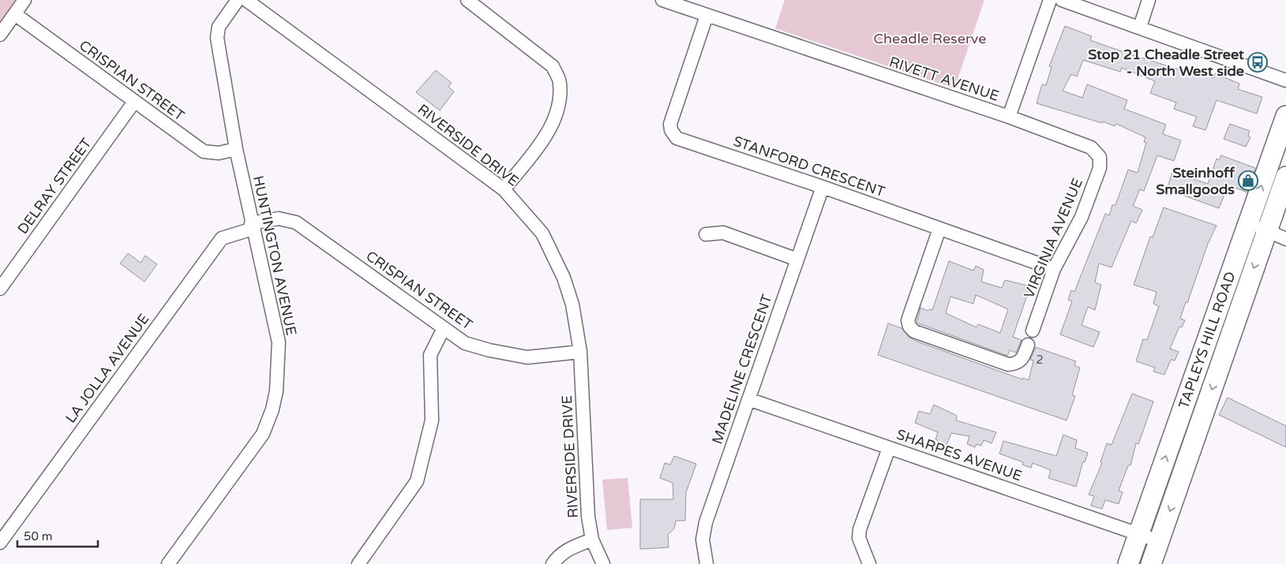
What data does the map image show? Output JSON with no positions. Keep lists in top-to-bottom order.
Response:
{
  "streets": {
    "main road": ["TAPLEYS HILL ROAD"],
    "street": [
      "RIVETT AVENUE",
      "CRISPIAN STREET",
      "RIVERSIDE DRIVE",
      "STANFORD CRESCENT",
      "DELRAY STREET",
      "VIRGINIA AVENUE",
      "HUNTINGTON AVENUE",
      "LA JOLLA AVENUE",
      "MADELINE CRESCENT",
      "SHARPES AVENUE"
    ]
  },
  "crossings": [
    ["RIVETT AVENUE", "STANFORD CRESCENT"],
    ["RIVETT AVENUE", "VIRGINIA AVENUE"],
    ["CRISPIAN STREET", "RIVERSIDE DRIVE"],
    ["CRISPIAN STREET", "DELRAY STREET"],
    ["CRISPIAN STREET", "HUNTINGTON AVENUE"],
    ["CRISPIAN STREET", "LA JOLLA AVENUE"],
    ["STANFORD CRESCENT", "VIRGINIA AVENUE"],
    ["STANFORD CRESCENT", "MADELINE CRESCENT"],
    ["HUNTINGTON AVENUE", "LA JOLLA AVENUE"],
    ["TAPLEYS HILL ROAD", "SHARPES AVENUE"],
    ["MADELINE CRESCENT", "SHARPES AVENUE"]
  ],
  "parks": ["Cheadle Reserve"],
  "places": {
    "bus stop": ["Stop 21 Cheadle Street - North West side"],
    "shop": ["Steinhoff Smallgoods"]
  },
  "house_numbers": ["2"],
  "scale_bar": "50 m"
}
